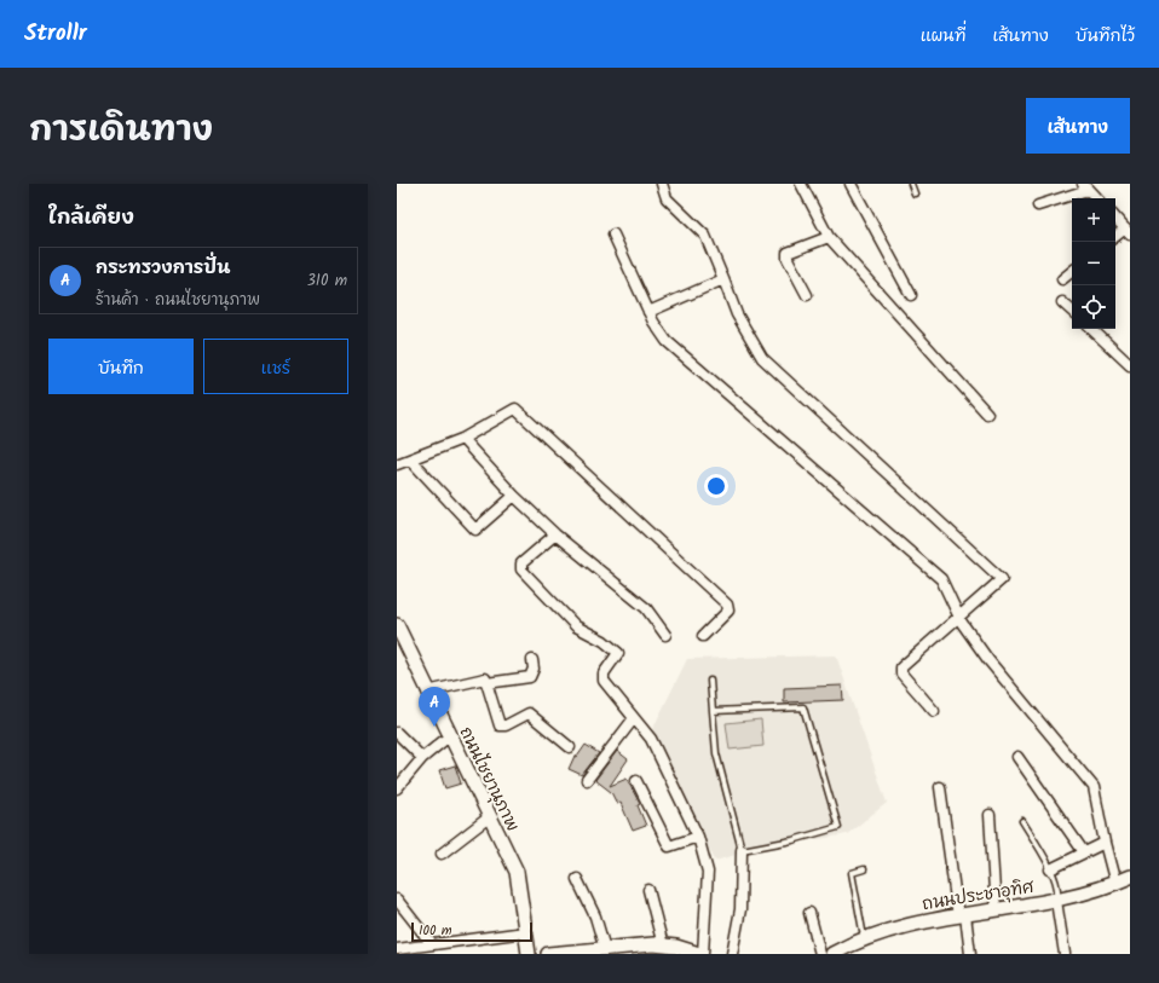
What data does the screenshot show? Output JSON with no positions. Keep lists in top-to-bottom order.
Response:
{
  "streets": {
    "street": ["ถนนไชยานุภาพ", "ถนนประชาอุทิศ"]
  },
  "scale_bar": "100 m",
  "page": {
    "header": "Strollr",
    "nav": ["แผนที่", "เส้นทาง", "บันทึกไว้"],
    "title": "การเดินทาง",
    "buttons": [
      "เส้นทาง",
      ["บันทึก", "แชร์"]
    ],
    "heading": "ใกล้เคียง",
    "map_buttons": ["+", "−"],
    "list": [
      {
        "mark": "A",
        "name": "กระทรวงการปั่น",
        "note": "ร้านค้า · ถนนไชยานุภาพ",
        "value": "310 m"
      }
    ],
    "pins": "A",
    "scale": "100 m"
  }
}
